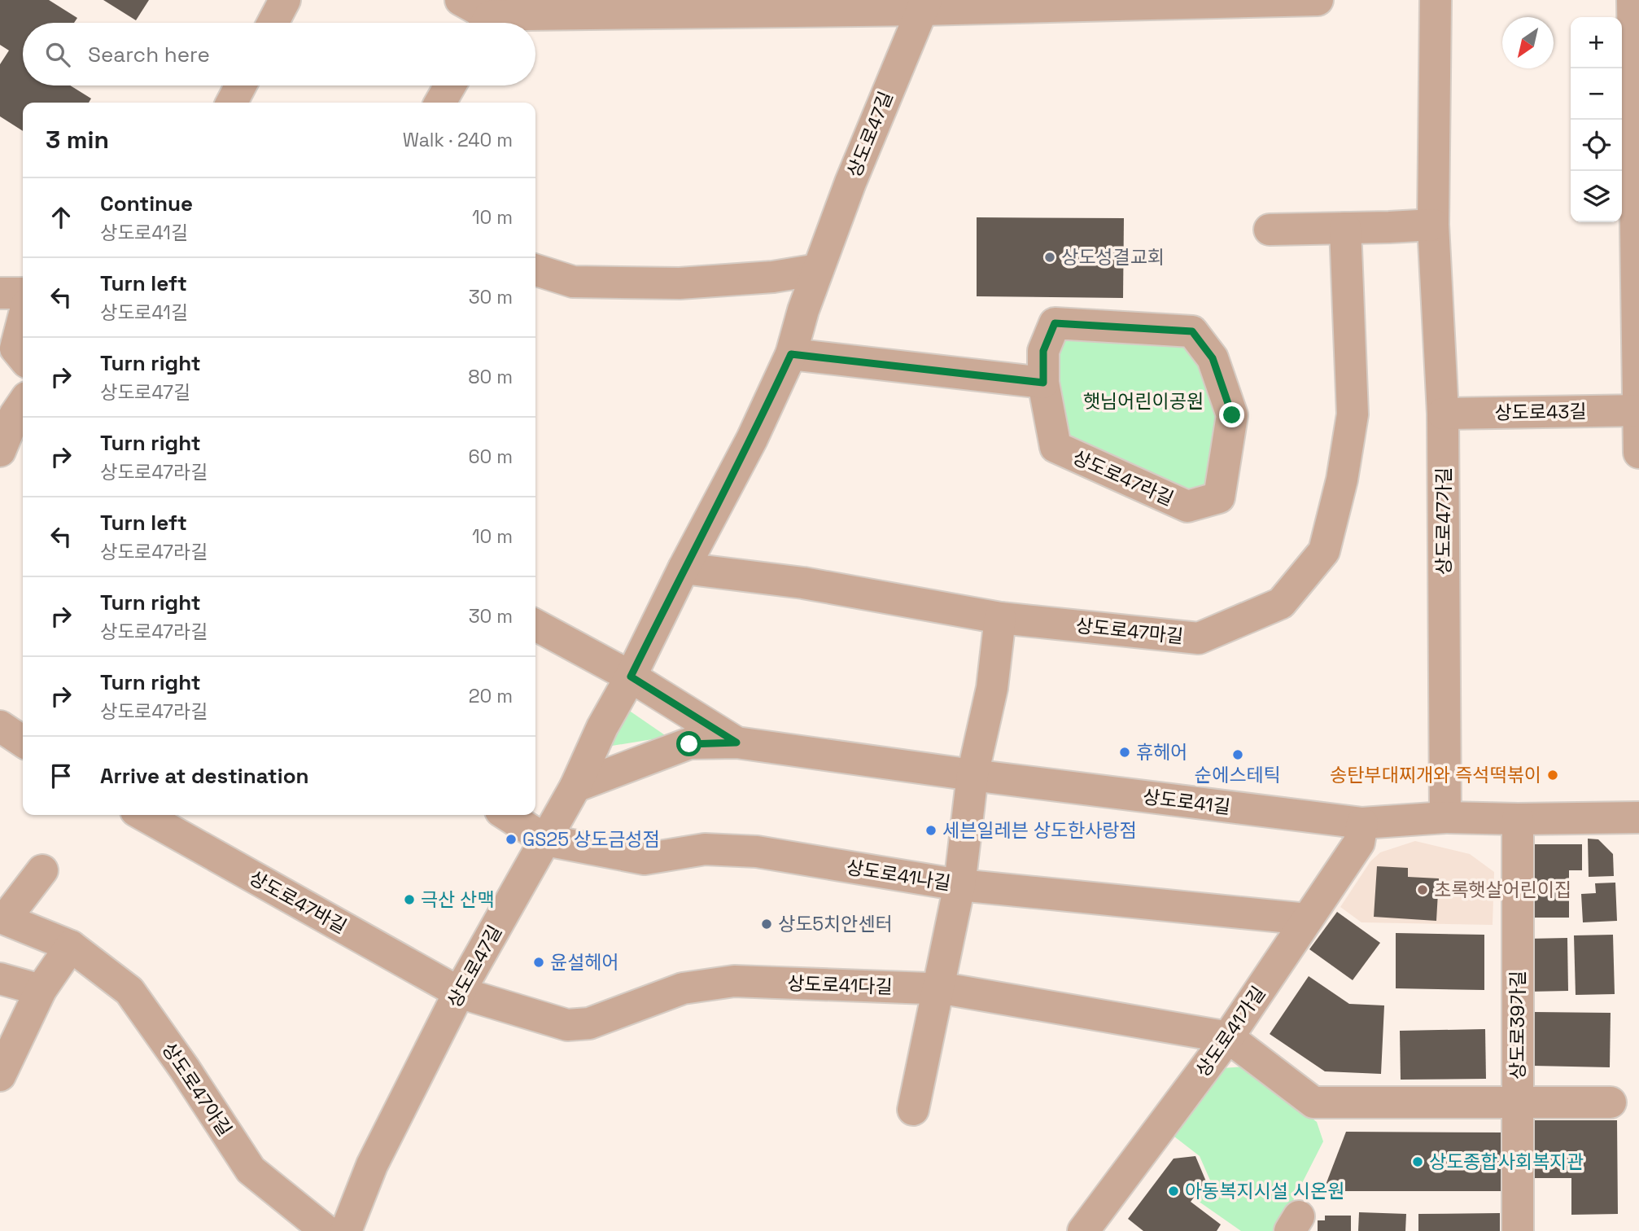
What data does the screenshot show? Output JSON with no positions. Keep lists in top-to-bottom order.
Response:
{
  "streets": {
    "street": [
      "상도로47길",
      "상도로43길",
      "상도로47라길",
      "상도로47가길",
      "상도로47마길",
      "상도로41길",
      "상도로41나길",
      "상도로47바길",
      "상도로41다길",
      "상도로39가길",
      "상도로41가길",
      "상도로47아길"
    ]
  },
  "crossings": [
    ["상도로47길", "상도로47마길"],
    ["상도로47길", "상도로41길"],
    ["상도로47길", "상도로41나길"],
    ["상도로47길", "상도로47바길"],
    ["상도로47길", "상도로41다길"],
    ["상도로43길", "상도로47가길"],
    ["상도로47가길", "상도로41길"],
    ["상도로41길", "상도로39가길"],
    ["상도로41길", "상도로41가길"],
    ["상도로41나길", "상도로41가길"],
    ["상도로47바길", "상도로41다길"],
    ["상도로41다길", "상도로41가길"]
  ],
  "parks": ["햇님어린이공원"],
  "places": [
    "상도성결교회",
    "휴헤어",
    "순에스테틱",
    "송탄부대찌개와 즉석떡볶이",
    "세븐일레븐 상도한사랑점",
    "GS25 상도금성점",
    "초록햇살어린이집",
    "극산 산맥",
    "상도5치안센터",
    "윤설헤어",
    "상도종합사회복지관",
    "아동복지시설 시온원"
  ],
  "north": "bottom left",
  "page": {
    "map_buttons": ["+", "−"],
    "search": "Search here",
    "heading": ["3 min", "Walk · 240 m"],
    "list": [
      ["Continue", "상도로41길", "10 m"],
      ["Turn left", "상도로41길", "30 m"],
      ["Turn right", "상도로47길", "80 m"],
      ["Turn right", "상도로47라길", "60 m"],
      ["Turn left", "상도로47라길", "10 m"],
      ["Turn right", "상도로47라길", "30 m"],
      ["Turn right", "상도로47라길", "20 m"],
      "Arrive at destination"
    ]
  }
}
